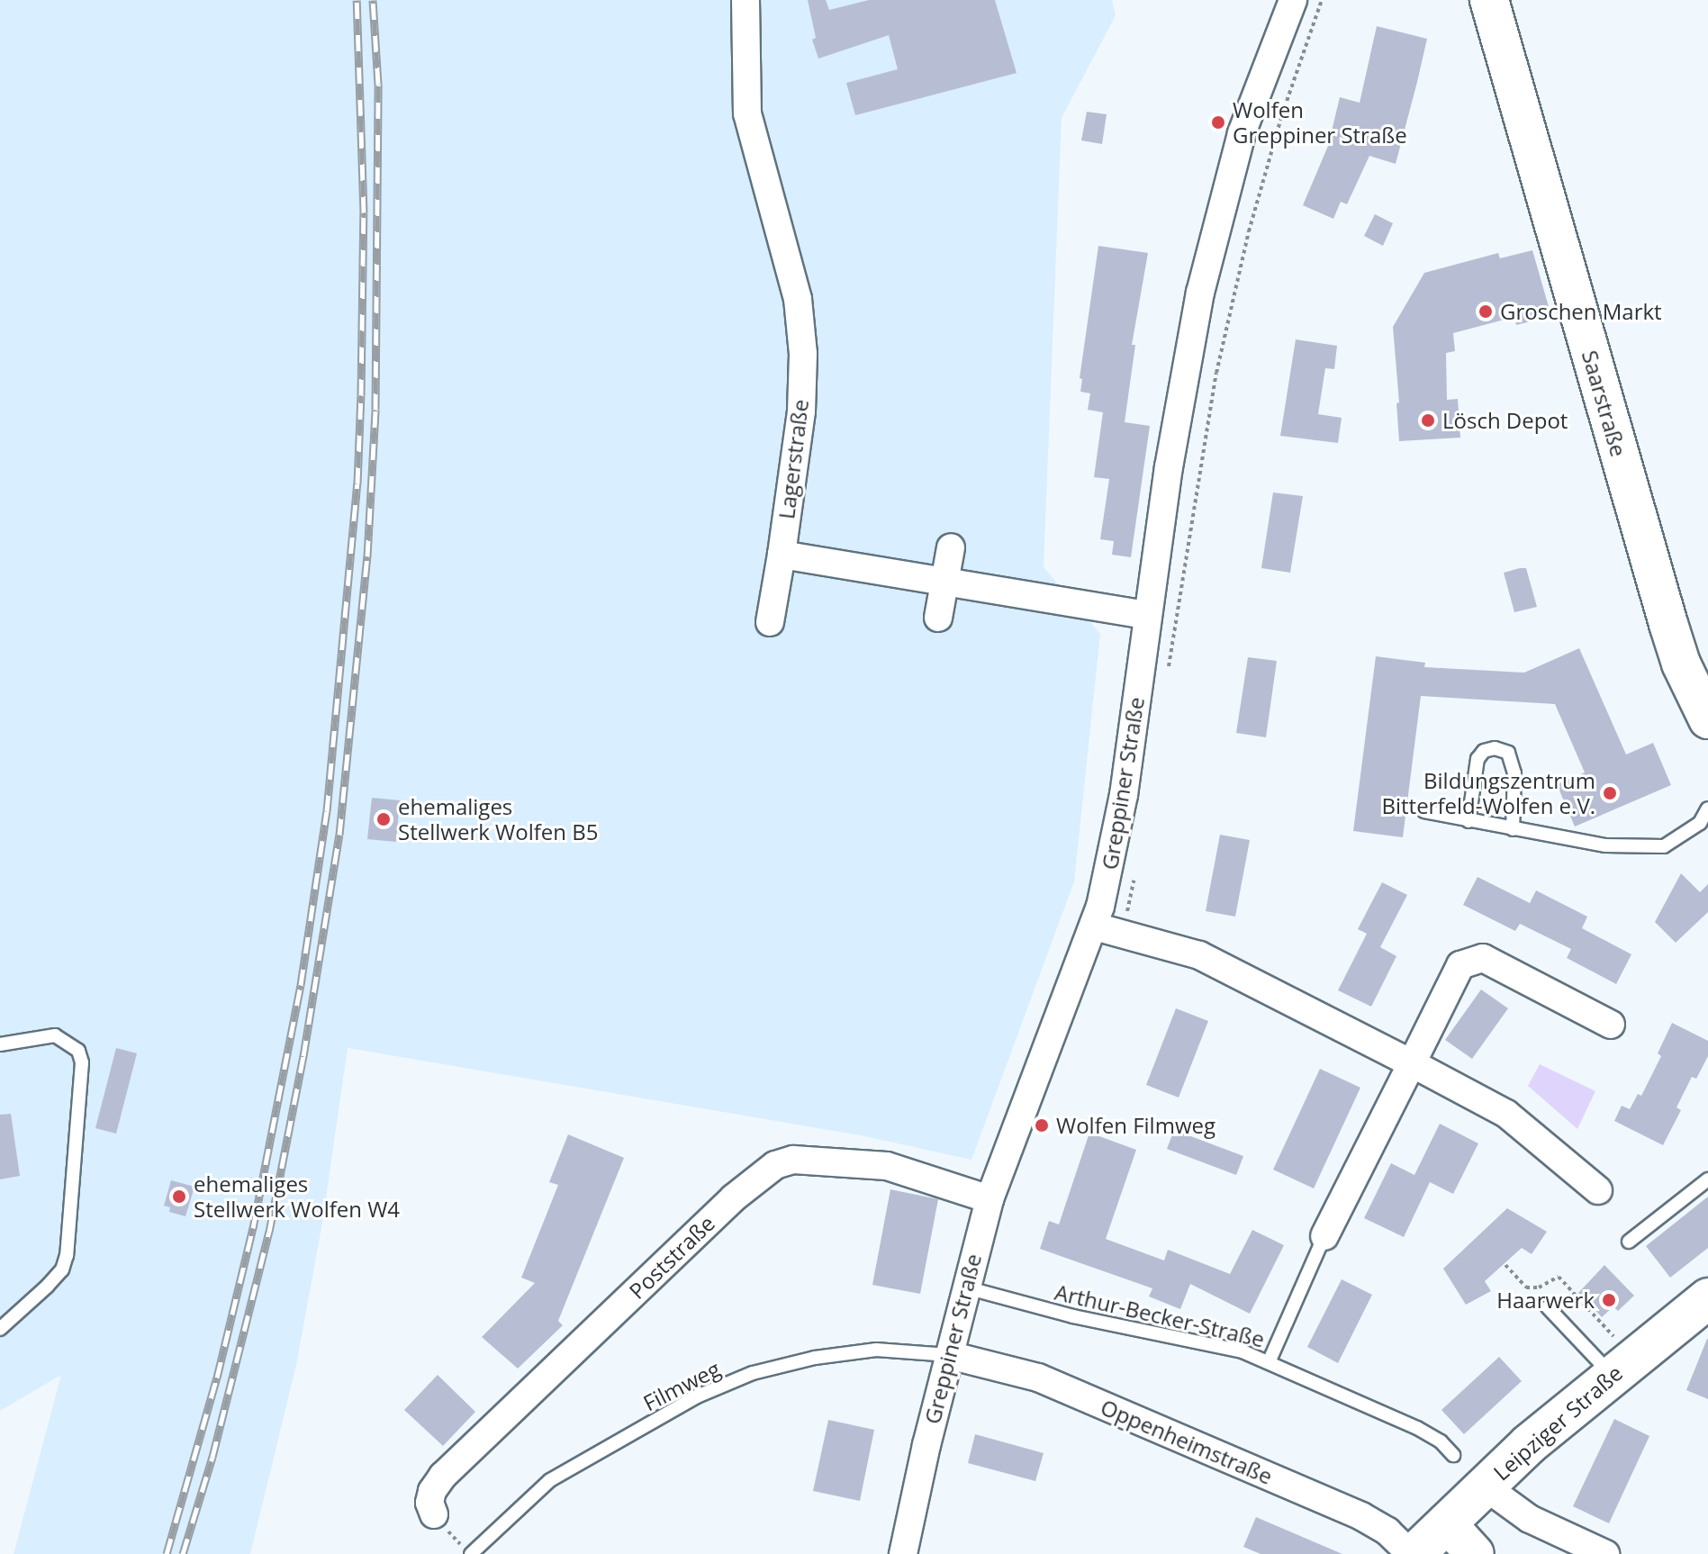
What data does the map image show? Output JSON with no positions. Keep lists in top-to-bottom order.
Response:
{
  "streets": {
    "main road": ["Leipziger Straße"],
    "street": [
      "Saarstraße",
      "Lagerstraße",
      "Greppiner Straße",
      "Poststraße",
      "Oppenheimstraße"
    ],
    "lane": ["Arthur-Becker-Straße", "Filmweg"]
  },
  "crossings": [
    ["Greppiner Straße", "Poststraße"],
    ["Greppiner Straße", "Arthur-Becker-Straße"],
    ["Greppiner Straße", "Filmweg"],
    ["Greppiner Straße", "Oppenheimstraße"],
    ["Filmweg", "Oppenheimstraße"],
    ["Leipziger Straße", "Oppenheimstraße"]
  ],
  "places": [
    "Wolfen Greppiner Straße",
    "Groschen Markt",
    "Lösch Depot",
    "Bildungszentrum Bitterfeld-Wolfen e.V.",
    "ehemaliges Stellwerk Wolfen B5",
    "Wolfen Filmweg",
    "ehemaliges Stellwerk Wolfen W4",
    "Haarwerk"
  ]
}
